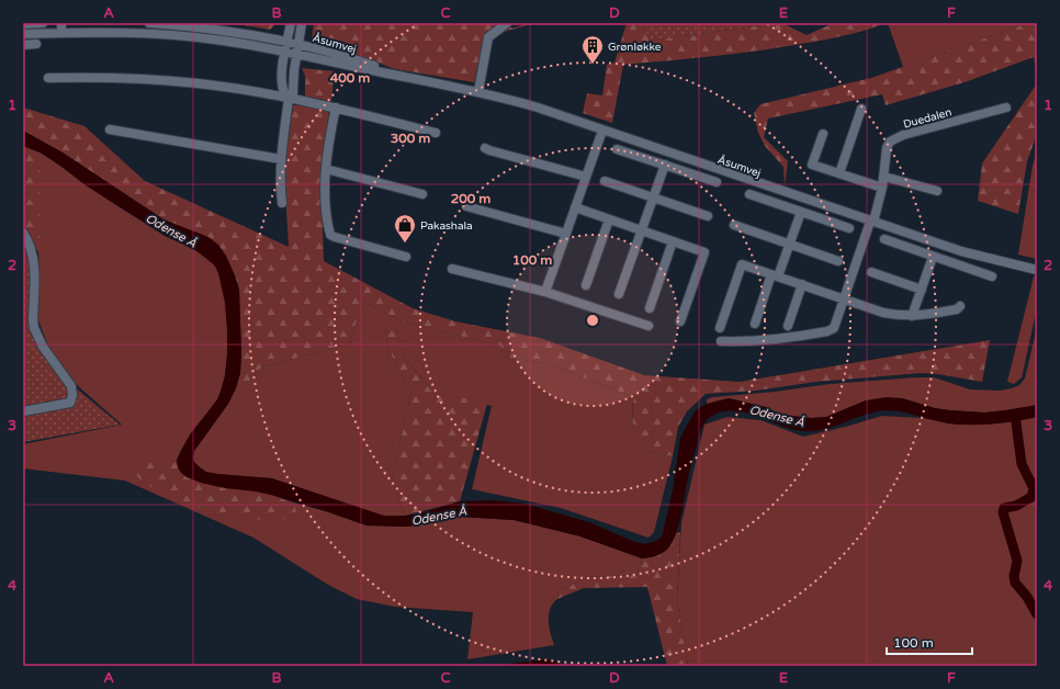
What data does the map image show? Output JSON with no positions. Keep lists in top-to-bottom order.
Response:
{
  "streets": {
    "street": ["Åsumvej", "Duedalen"]
  },
  "crossings": [
    ["Åsumvej", "Duedalen"]
  ],
  "water": ["Odense Å"],
  "places": {
    "building": ["Grønløkke"],
    "shop": ["Pakashala"]
  },
  "scale_bar": "100 m",
  "grid": {
    "columns": [
      "A",
      "B",
      "C",
      "D",
      "E",
      "F"
    ],
    "rows": [
      "1",
      "2",
      "3",
      "4"
    ]
  },
  "rings": [
    "400 m",
    "300 m",
    "200 m",
    "100 m"
  ]
}
